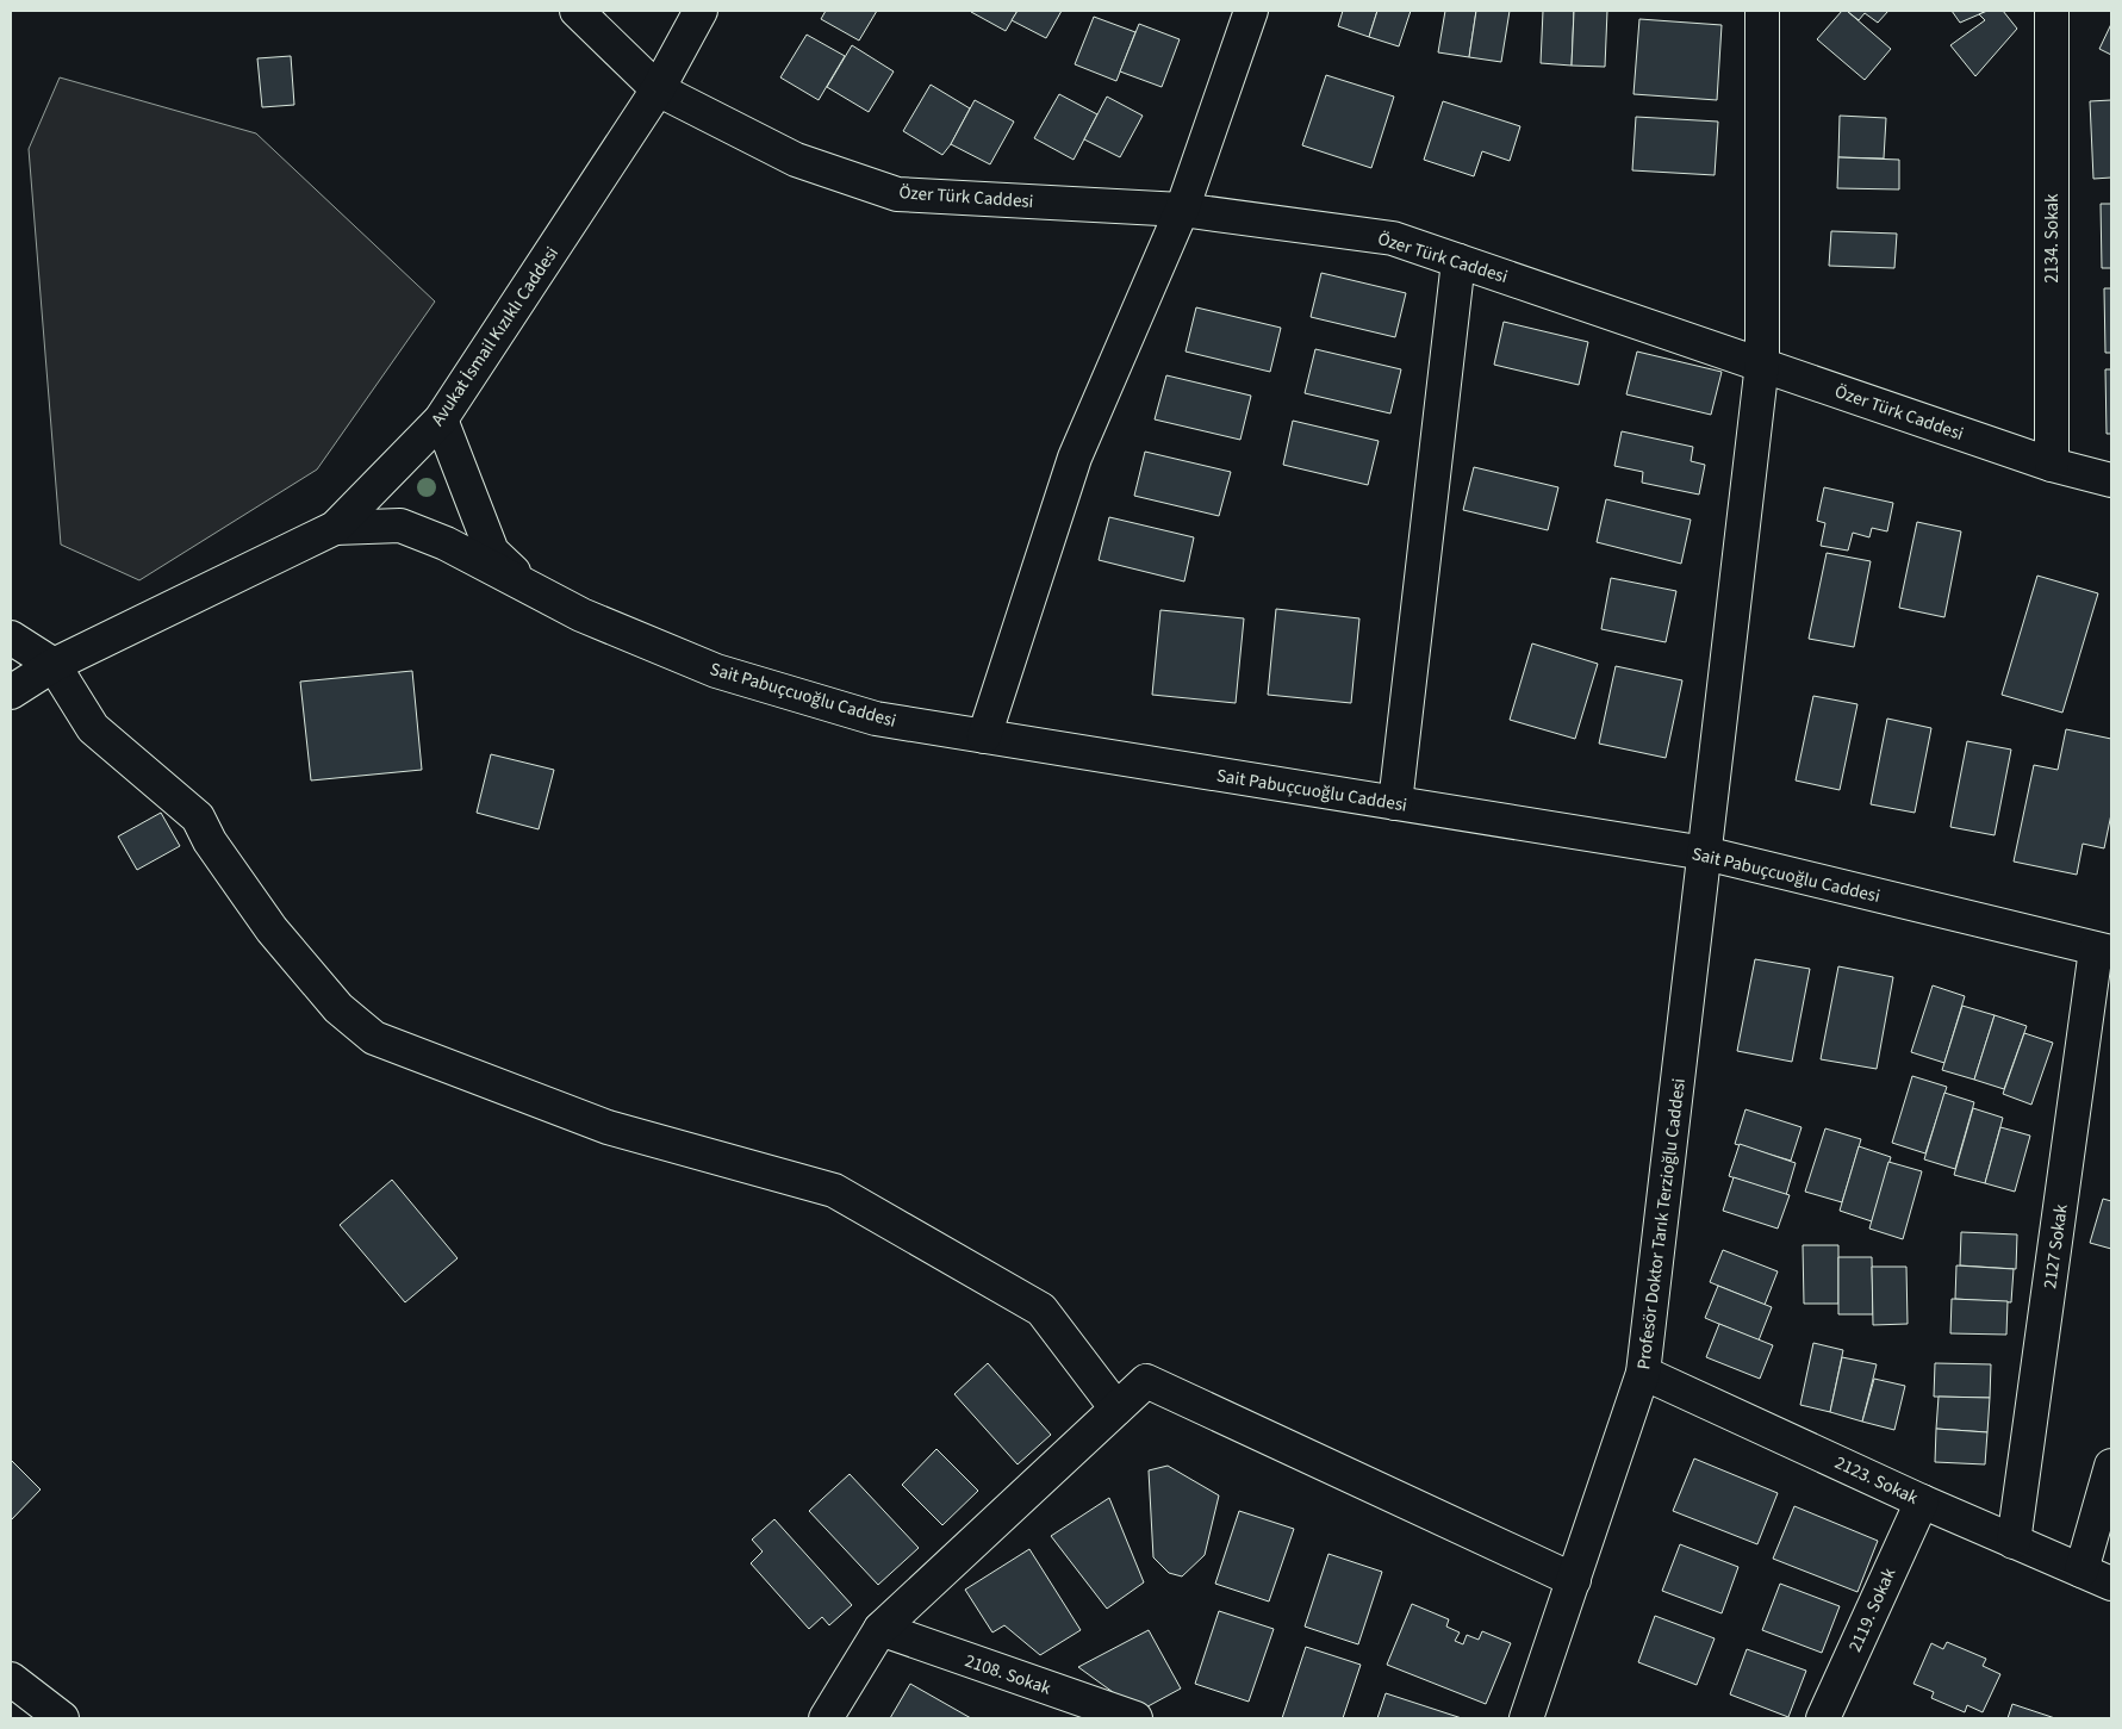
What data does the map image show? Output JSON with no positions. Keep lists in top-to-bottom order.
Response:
{
  "streets": {
    "street": [
      "Özer Türk Caddesi",
      "2134. Sokak",
      "Avukat İsmail Kızıklı Caddesi",
      "Sait Pabuçcuoğlu Caddesi",
      "Profesör Doktor Tarık Terzioğlu Caddesi",
      "2127 Sokak",
      "2123. Sokak",
      "2119. Sokak",
      "2108. Sokak"
    ]
  },
  "crossings": [
    ["Özer Türk Caddesi", "2134. Sokak"],
    ["Özer Türk Caddesi", "Avukat İsmail Kızıklı Caddesi"],
    ["Özer Türk Caddesi", "Profesör Doktor Tarık Terzioğlu Caddesi"],
    ["Sait Pabuçcuoğlu Caddesi", "Profesör Doktor Tarık Terzioğlu Caddesi"],
    ["Sait Pabuçcuoğlu Caddesi", "2127 Sokak"],
    ["Profesör Doktor Tarık Terzioğlu Caddesi", "2123. Sokak"],
    ["2127 Sokak", "2123. Sokak"],
    ["2123. Sokak", "2119. Sokak"]
  ]
}
